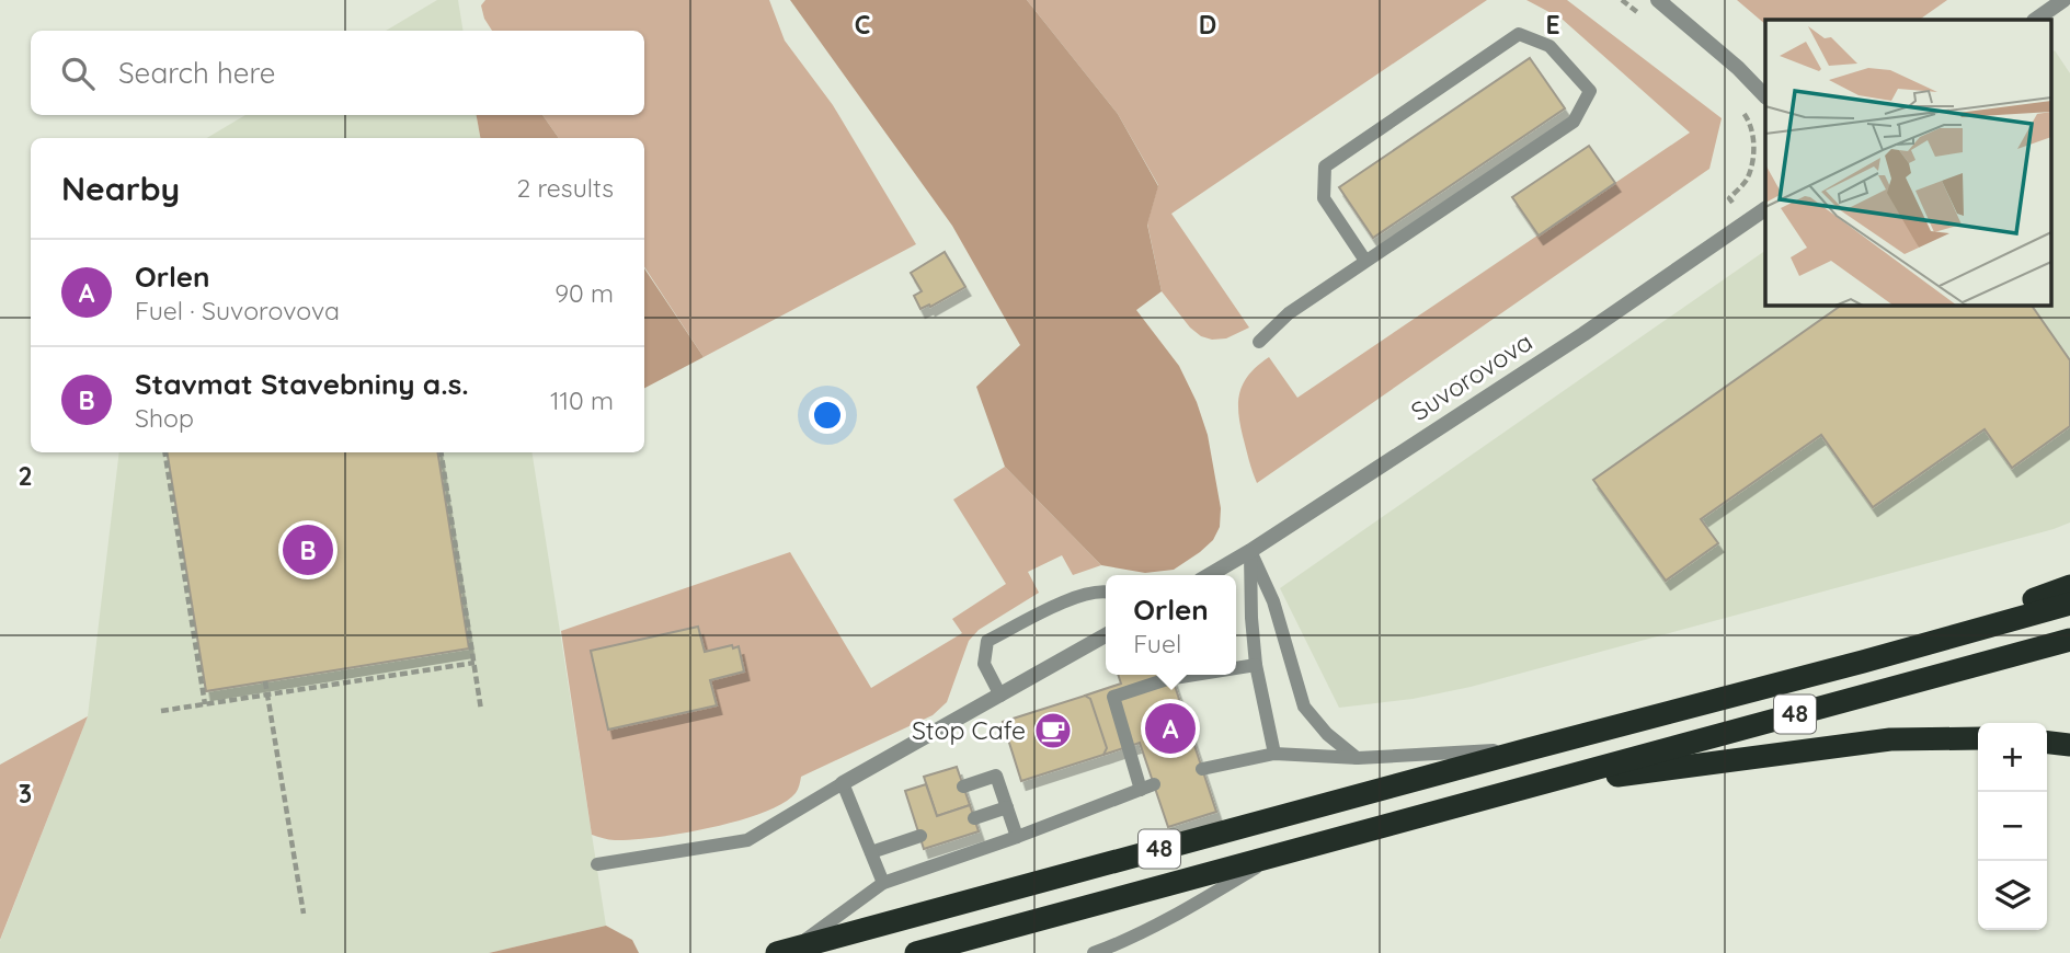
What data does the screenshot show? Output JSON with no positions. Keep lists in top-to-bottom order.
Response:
{
  "streets": {
    "highway": ["48"],
    "street": ["Suvorovova"]
  },
  "places": {
    "cafe": ["Stop Cafe"]
  },
  "page": {
    "search": "Search here",
    "heading": ["Nearby", "2 results"],
    "list": [
      {
        "mark": "A",
        "name": "Orlen",
        "note": "Fuel · Suvorovova",
        "value": "90 m"
      },
      {
        "mark": "B",
        "name": "Stavmat Stavebniny a.s.",
        "note": "Shop",
        "value": "110 m"
      }
    ],
    "pins": ["B", "A"],
    "popup": ["Orlen", "Fuel"],
    "map_buttons": ["+", "−"]
  },
  "grid": {
    "columns": ["C", "D", "E"],
    "rows": ["2", "3"]
  }
}
